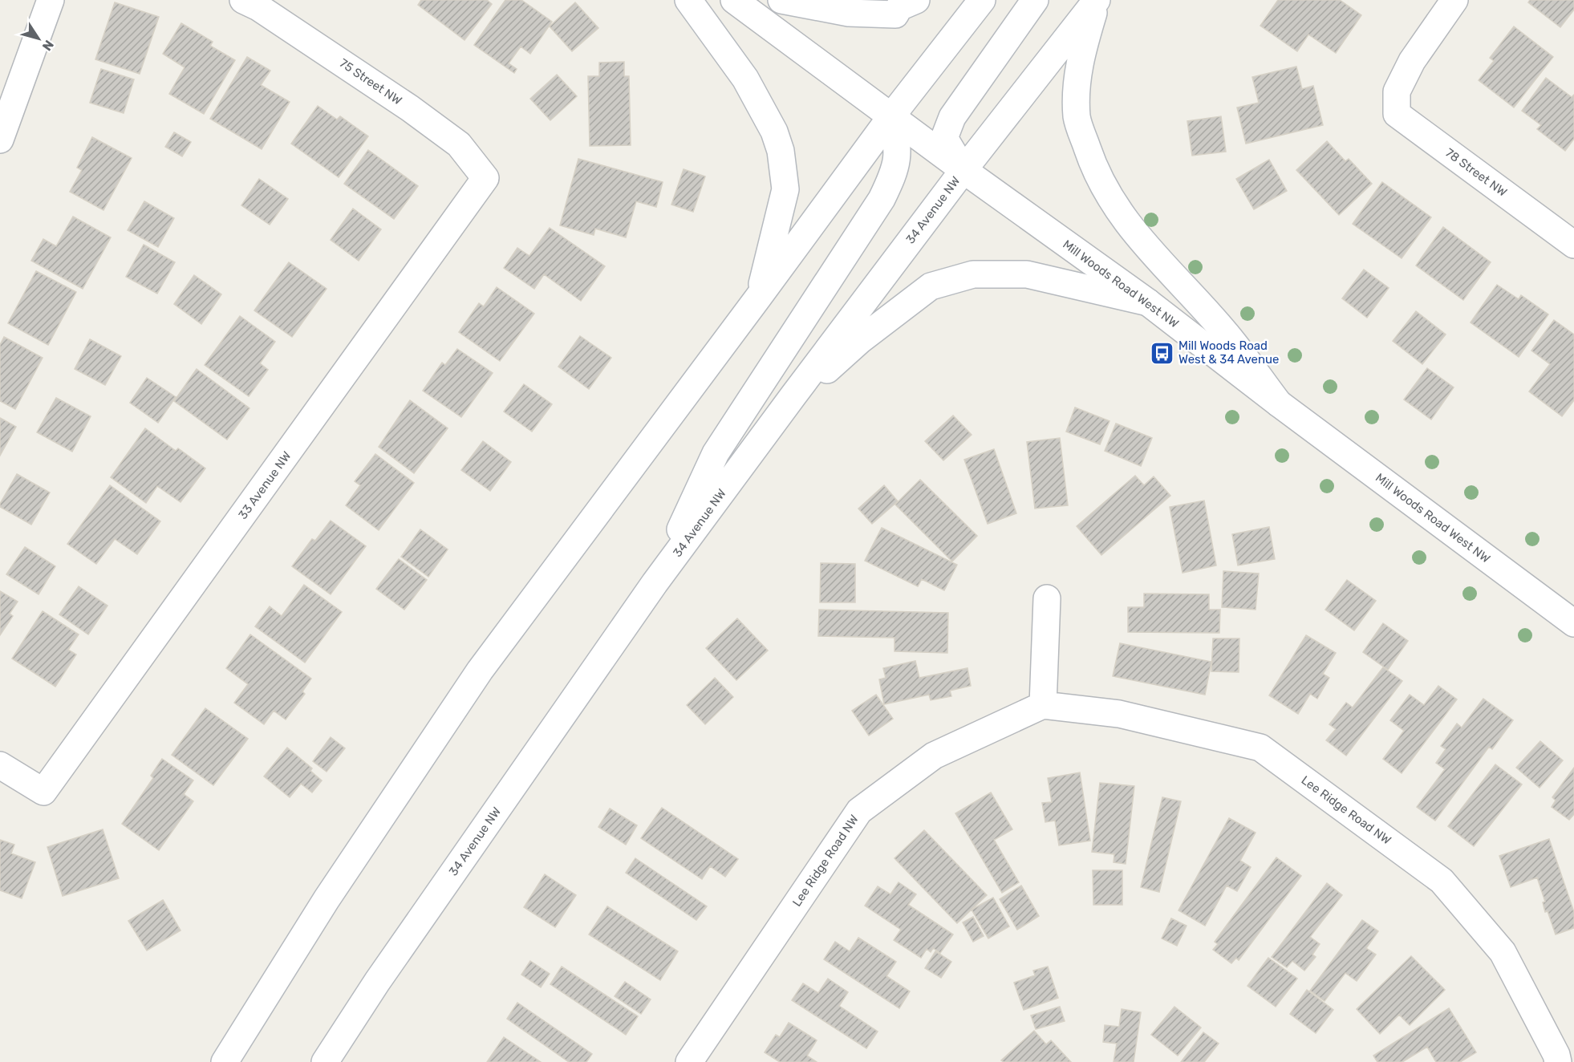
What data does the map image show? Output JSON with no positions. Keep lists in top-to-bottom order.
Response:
{
  "streets": {
    "main road": [
      "75 Street NW",
      "78 Street NW",
      "34 Avenue NW",
      "Mill Woods Road West NW",
      "33 Avenue NW",
      "Lee Ridge Road NW"
    ]
  },
  "crossings": [
    ["75 Street NW", "33 Avenue NW"],
    ["34 Avenue NW", "Mill Woods Road West NW"]
  ],
  "places": {
    "bus stop": ["Mill Woods Road West & 34 Avenue"]
  },
  "north": "bottom right"
}
